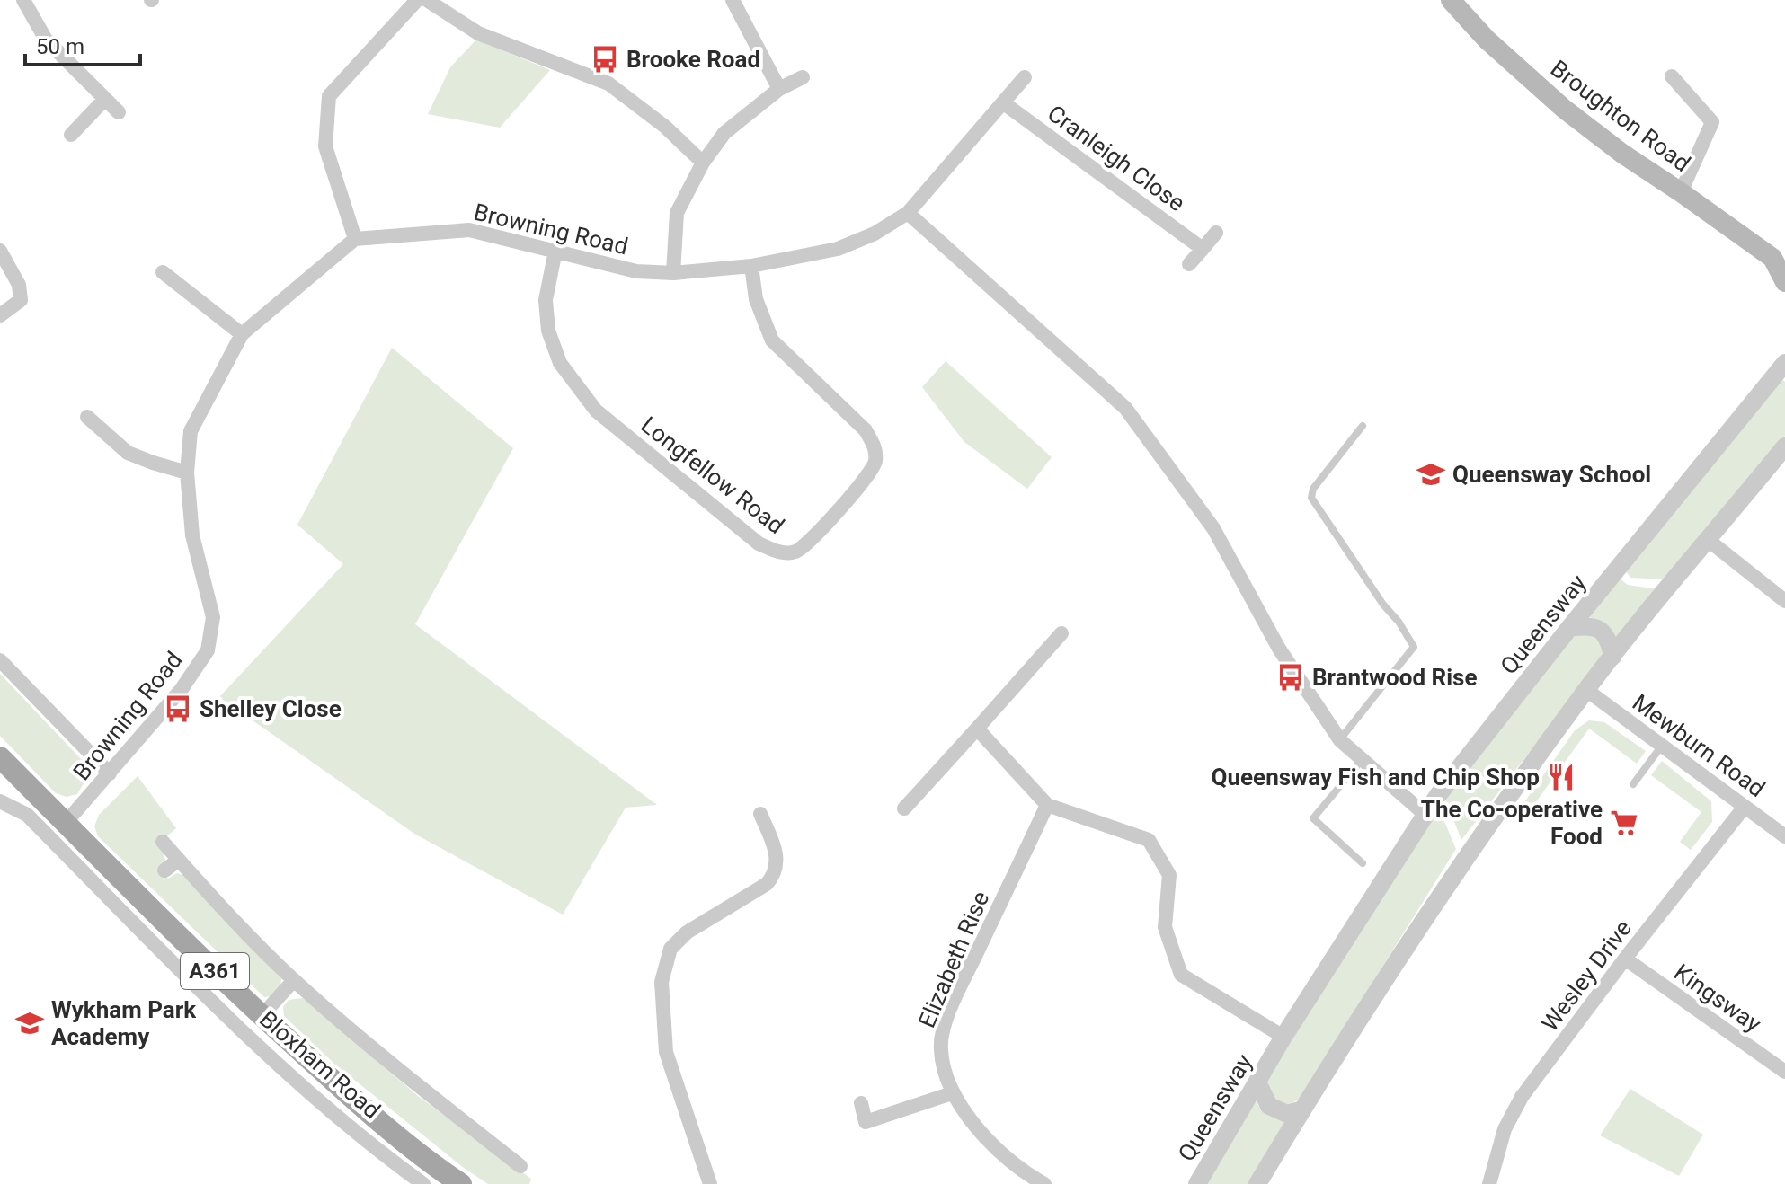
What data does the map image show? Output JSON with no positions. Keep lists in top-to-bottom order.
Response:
{
  "streets": {
    "main road": ["Broughton Road", "A361", "Bloxham Road"],
    "street": [
      "Cranleigh Close",
      "Browning Road",
      "Longfellow Road",
      "Queensway",
      "Mewburn Road",
      "Elizabeth Rise",
      "Wesley Drive",
      "Kingsway"
    ]
  },
  "crossings": [
    ["Cranleigh Close", "Browning Road"],
    ["Browning Road", "Longfellow Road"],
    ["Browning Road", "Bloxham Road"],
    ["Mewburn Road", "Wesley Drive"],
    ["Wesley Drive", "Kingsway"]
  ],
  "places": {
    "bus stop": ["Brooke Road", "Brantwood Rise", "Shelley Close"],
    "school or university": ["Queensway School", "Wykham Park Academy"],
    "restaurant": ["Queensway Fish and Chip Shop"],
    "supermarket": ["The Co-operative Food"]
  },
  "scale_bar": "50 m"
}
